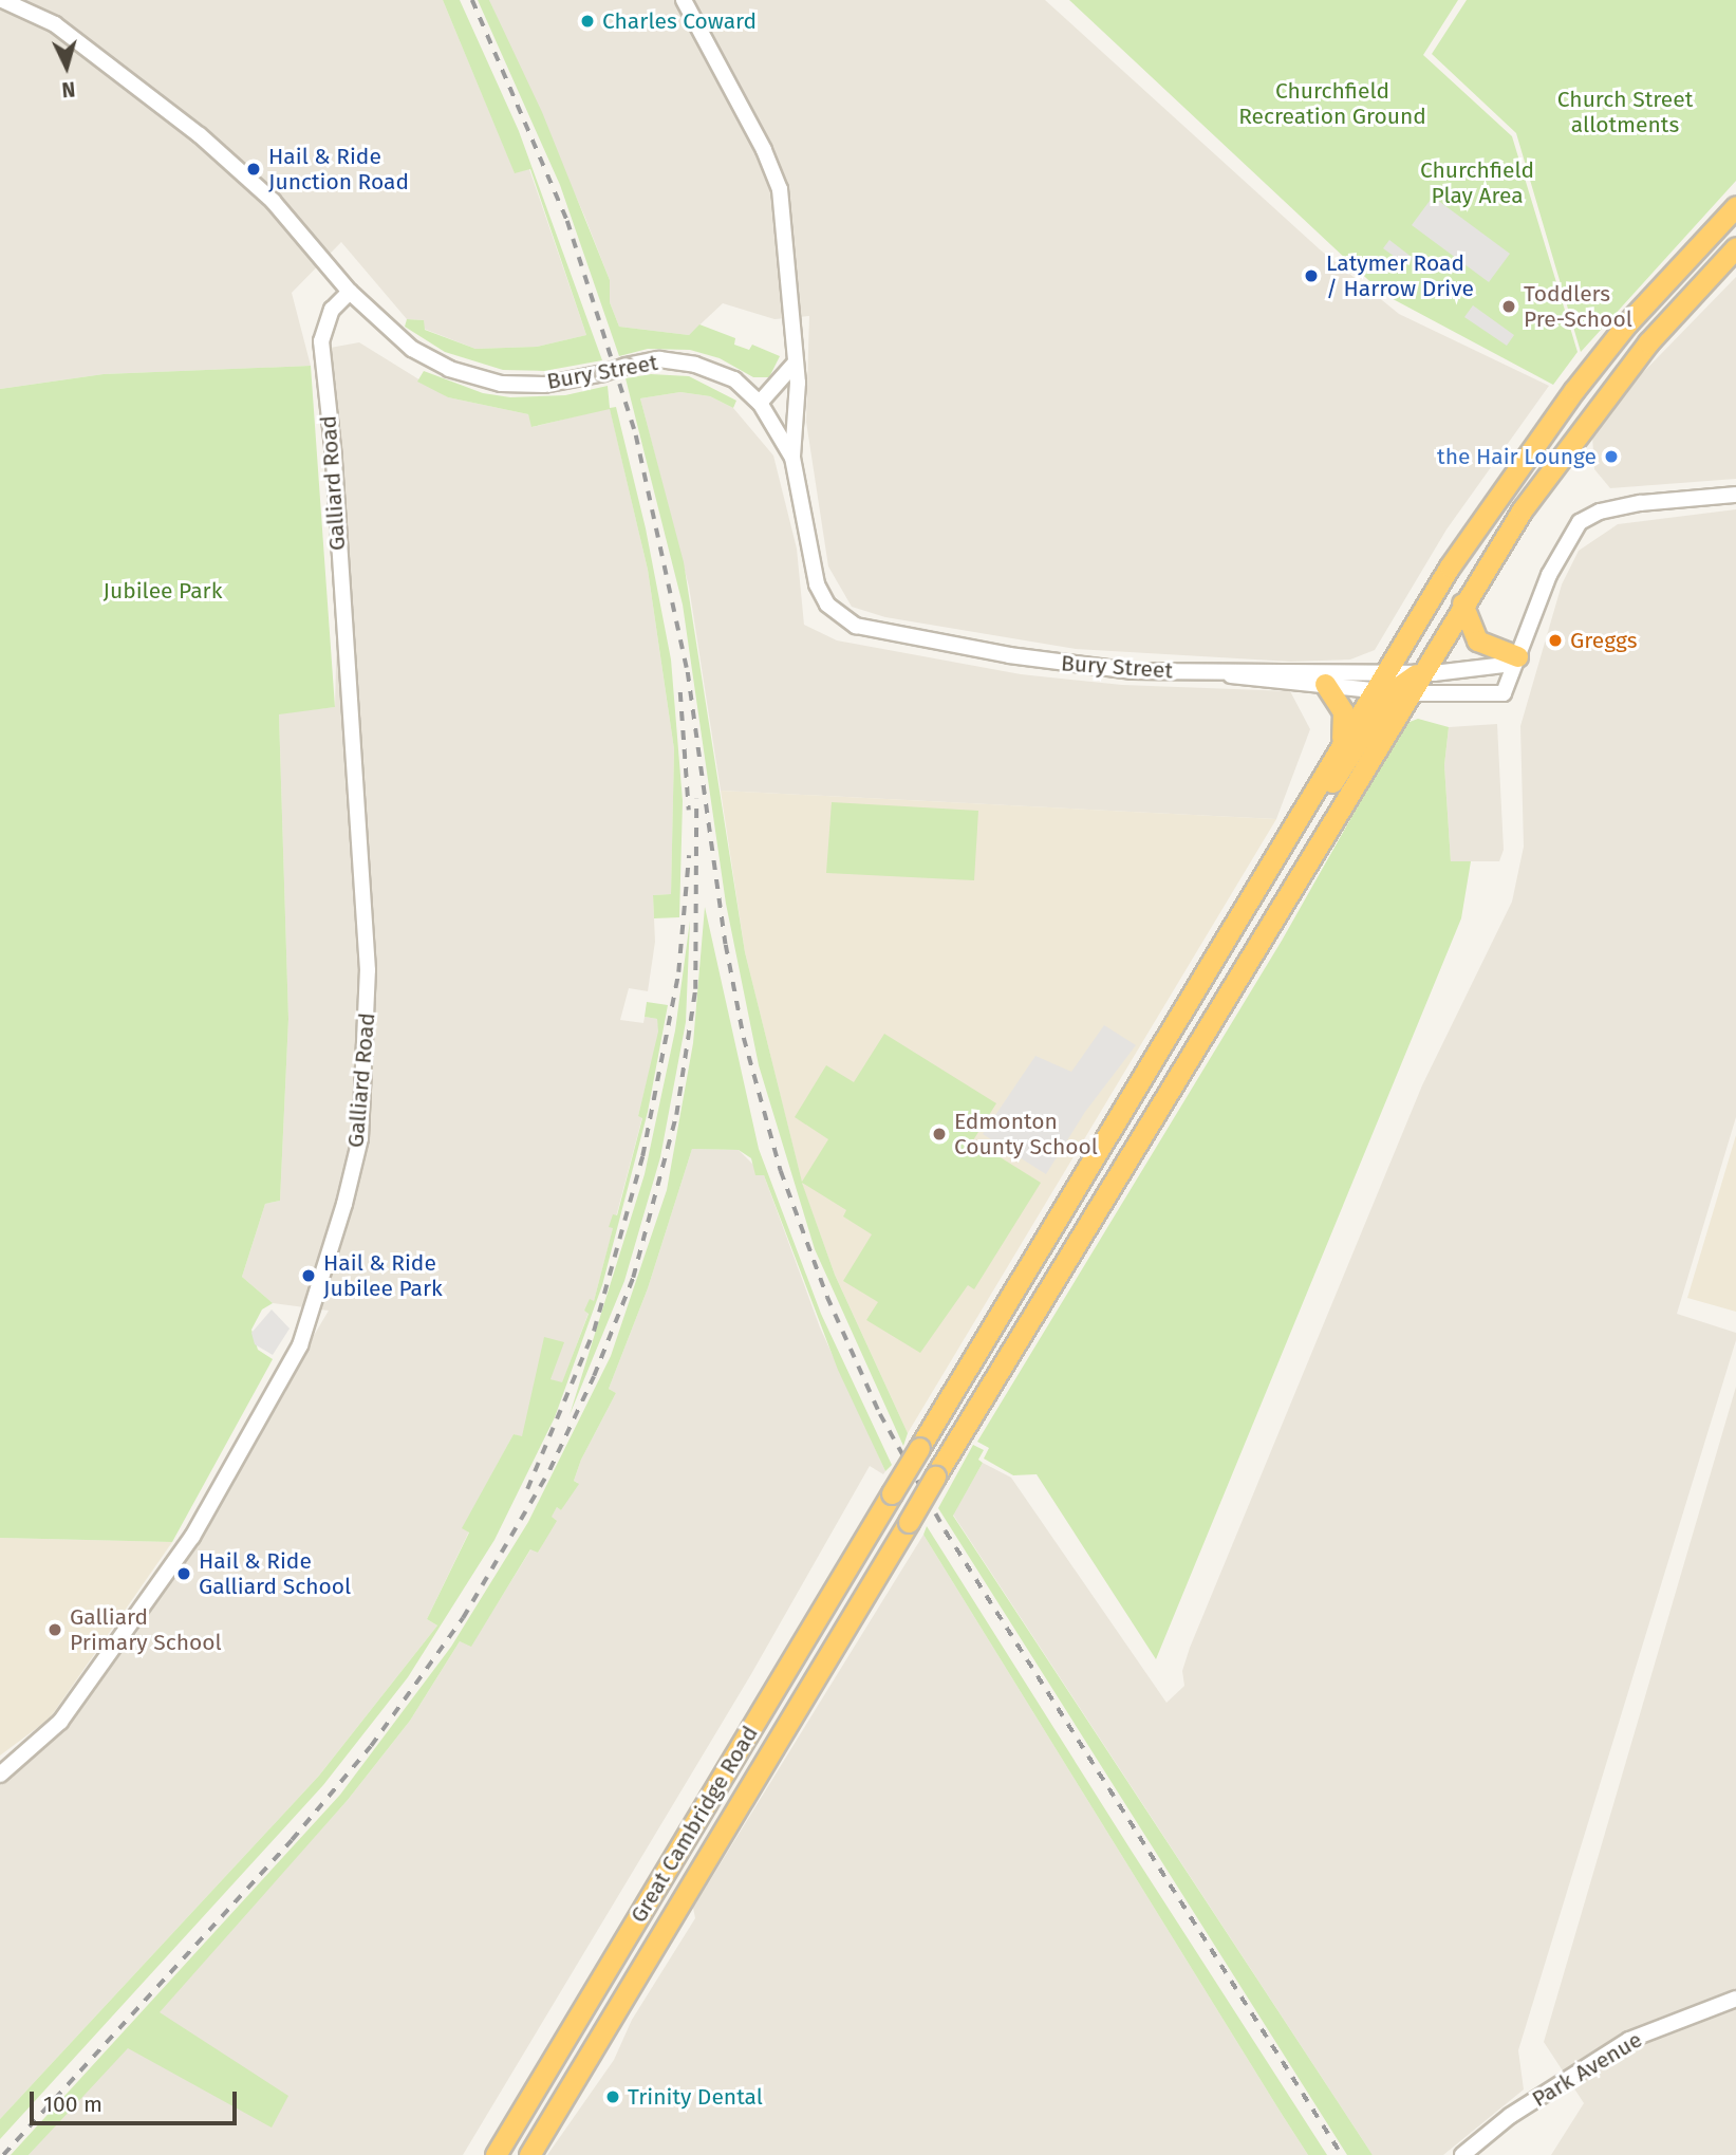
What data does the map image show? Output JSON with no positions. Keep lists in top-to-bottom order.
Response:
{
  "streets": {
    "highway": ["Great Cambridge Road"],
    "street": ["Bury Street", "Galliard Road", "Park Avenue"]
  },
  "crossings": [
    ["Bury Street", "Galliard Road"],
    ["Bury Street", "Great Cambridge Road"]
  ],
  "parks": [
    "Churchfield Recreation Ground",
    "Church Street allotments",
    "Churchfield Play Area",
    "Jubilee Park"
  ],
  "places": [
    "Charles Coward",
    "Hail & Ride Junction Road",
    "Latymer Road / Harrow Drive",
    "Toddlers Pre-School",
    "the Hair Lounge",
    "Greggs",
    "Edmonton County School",
    "Hail & Ride Jubilee Park",
    "Hail & Ride Galliard School",
    "Galliard Primary School",
    "Trinity Dental"
  ],
  "scale_bar": "100 m",
  "north": "bottom"
}
